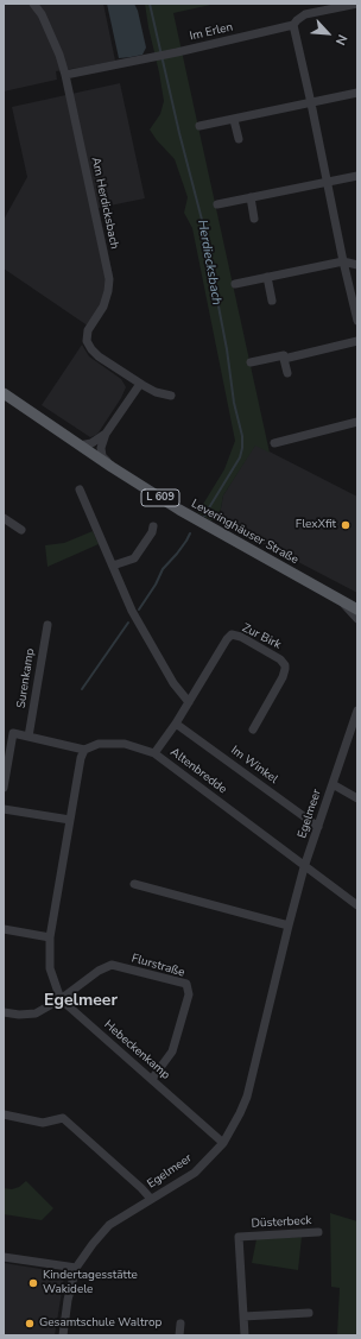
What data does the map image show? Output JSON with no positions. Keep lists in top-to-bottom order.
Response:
{
  "streets": {
    "main road": ["L 609", "Leveringhäuser Straße"],
    "street": [
      "Im Erlen",
      "Am Herdicksbach",
      "Zur Birk",
      "Surenkamp",
      "Im Winkel",
      "Altenbredde",
      "Egelmeer",
      "Flurstraße",
      "Hebeckenkamp",
      "Düsterbeck"
    ]
  },
  "crossings": [
    ["Im Erlen", "Am Herdicksbach"],
    ["Zur Birk", "Altenbredde"],
    ["Im Winkel", "Altenbredde"],
    ["Im Winkel", "Egelmeer"],
    ["Altenbredde", "Egelmeer"],
    ["Egelmeer", "Hebeckenkamp"],
    ["Flurstraße", "Hebeckenkamp"]
  ],
  "districts": ["Egelmeer"],
  "water": ["Herdiecksbach"],
  "places": ["FlexXfit", "Kindertagesstätte Wakidele", "Gesamtschule Waltrop"],
  "north": "bottom right"
}
